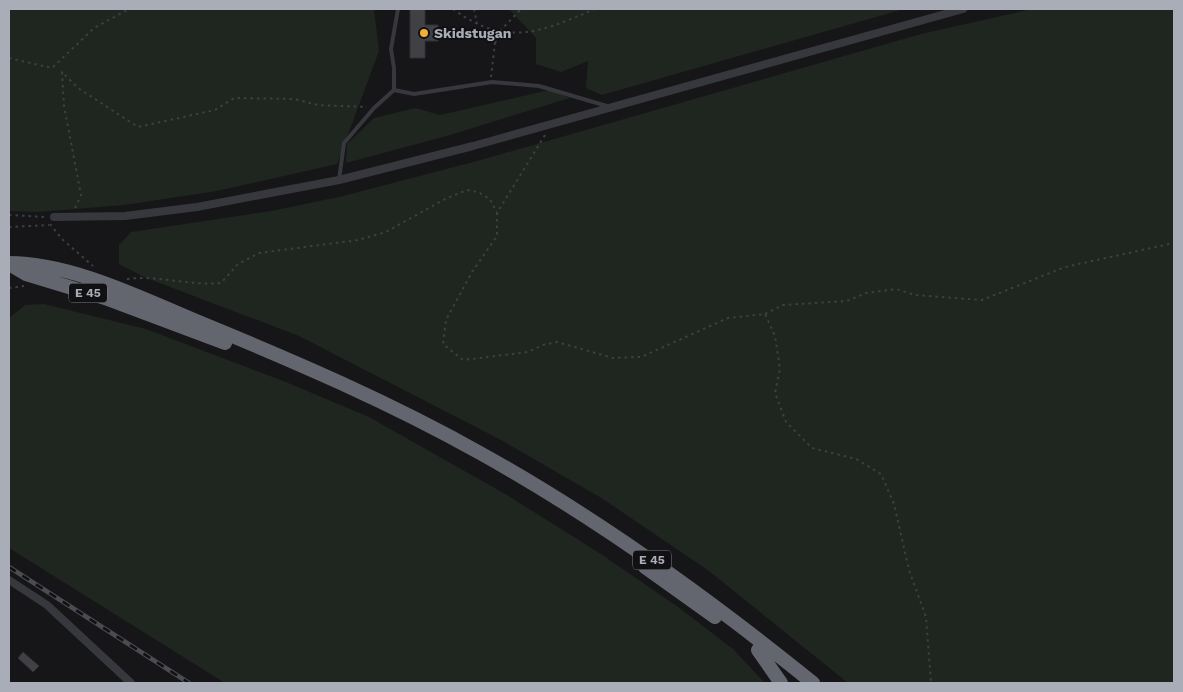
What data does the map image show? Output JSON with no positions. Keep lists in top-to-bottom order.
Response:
{
  "streets": {
    "highway": ["E 45"]
  },
  "places": ["Skidstugan"]
}
